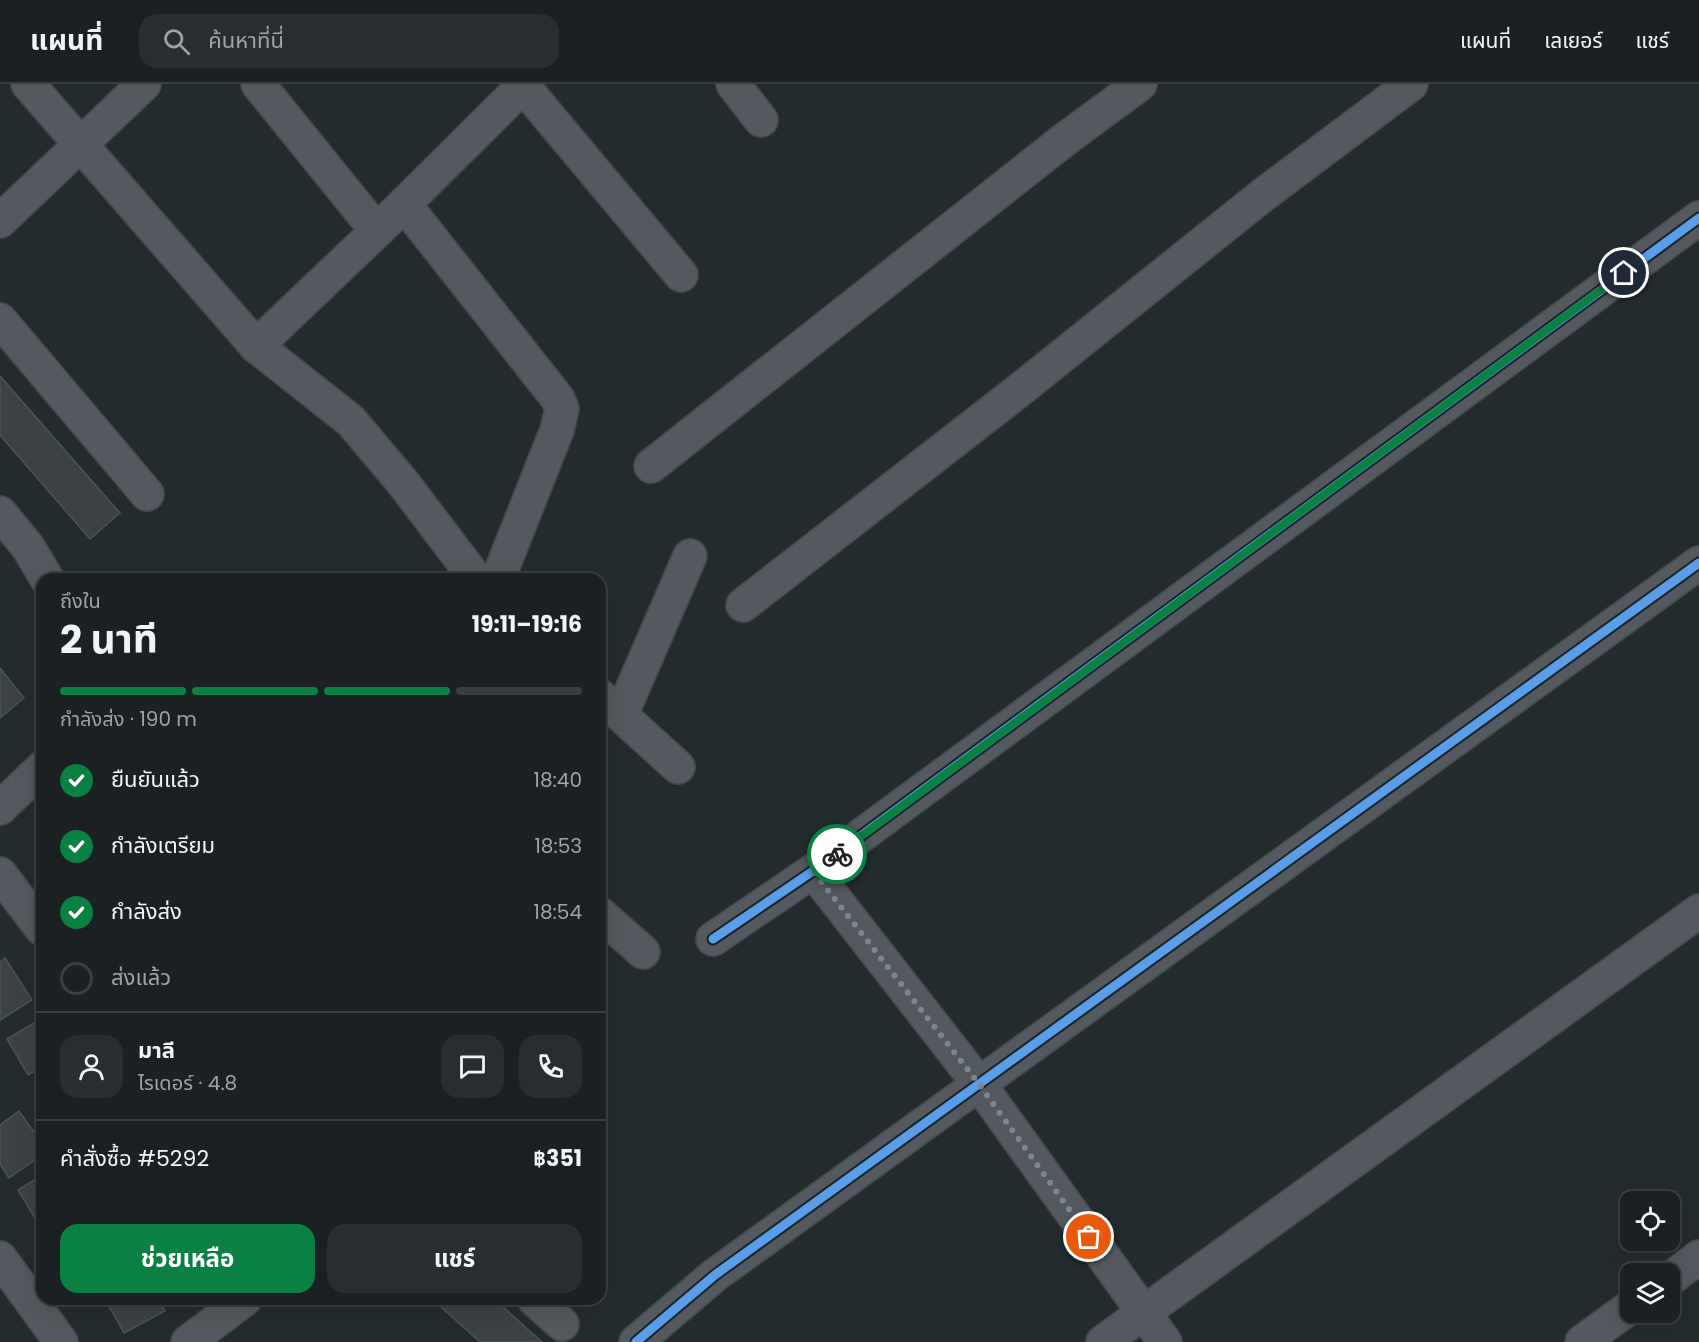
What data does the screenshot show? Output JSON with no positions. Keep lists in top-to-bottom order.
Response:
{
  "page": {
    "header": "แผนที่",
    "search": "ค้นหาที่นี่",
    "nav": ["แผนที่", "เลเยอร์", "แชร์"],
    "heading": ["2 นาที", "ถึงใน", "19:11–19:16"],
    "panel": [
      "มาลี",
      "ไรเดอร์ · 4.8",
      "คำสั่งซื้อ #5292",
      "฿351"
    ],
    "bar": "กำลังส่ง · 190 m",
    "list": [
      ["ยืนยันแล้ว", "18:40"],
      ["กำลังเตรียม", "18:53"],
      ["กำลังส่ง", "18:54"],
      "ส่งแล้ว"
    ],
    "buttons": ["ช่วยเหลือ", "แชร์"]
  }
}
